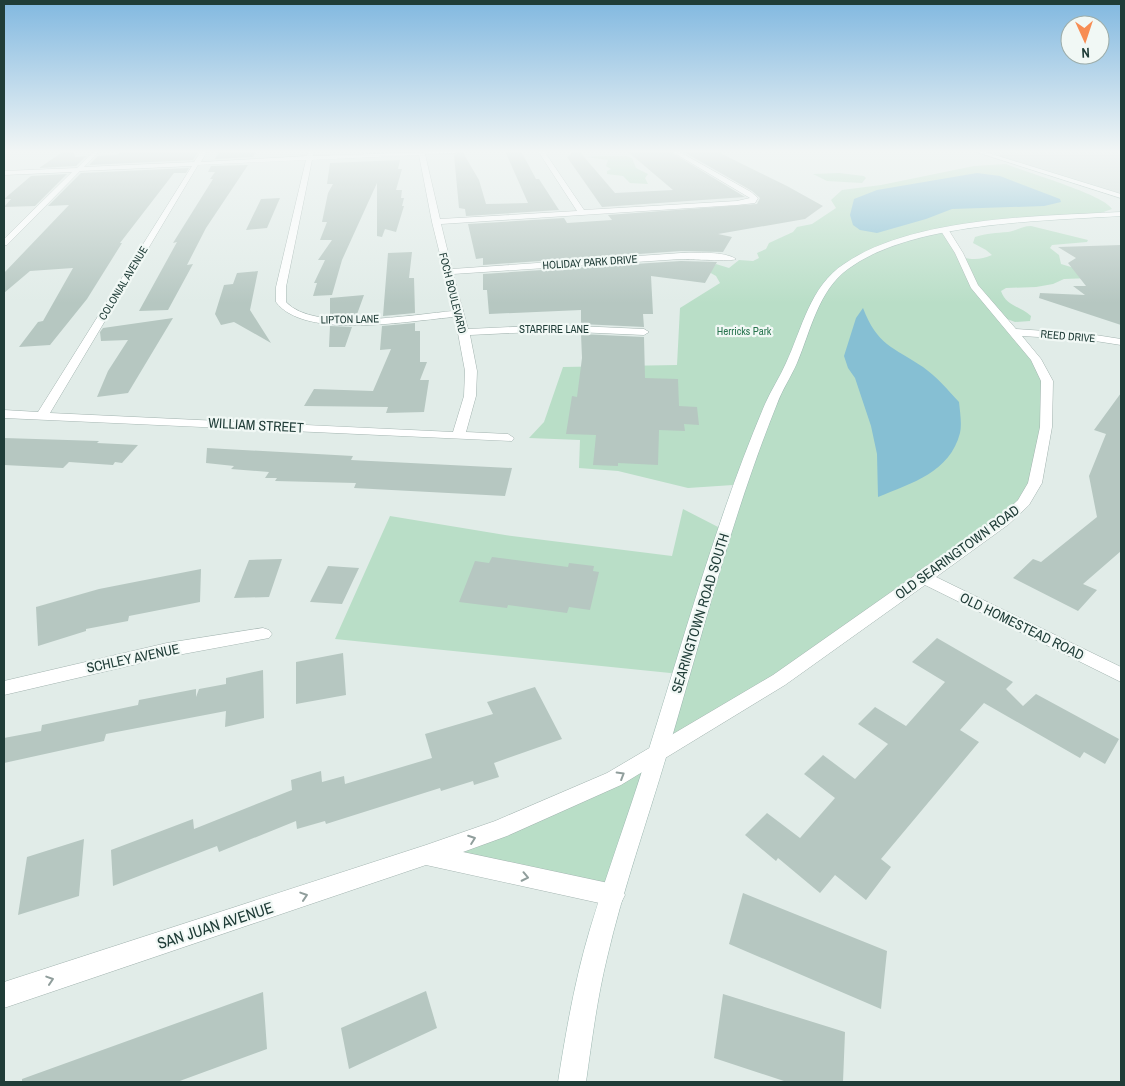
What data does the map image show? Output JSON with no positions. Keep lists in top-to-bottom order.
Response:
{
  "streets": {
    "street": [
      "HOLIDAY PARK DRIVE",
      "COLONIAL AVENUE",
      "FOCH BOULEVARD",
      "LIPTON LANE",
      "STARFIRE LANE",
      "REED DRIVE",
      "WILLIAM STREET",
      "OLD SEARINGTOWN ROAD",
      "SEARINGTOWN ROAD SOUTH",
      "OLD HOMESTEAD ROAD",
      "SCHLEY AVENUE",
      "SAN JUAN AVENUE"
    ]
  },
  "crossings": [
    ["HOLIDAY PARK DRIVE", "FOCH BOULEVARD"],
    ["COLONIAL AVENUE", "WILLIAM STREET"],
    ["FOCH BOULEVARD", "LIPTON LANE"],
    ["FOCH BOULEVARD", "STARFIRE LANE"],
    ["FOCH BOULEVARD", "WILLIAM STREET"],
    ["REED DRIVE", "OLD SEARINGTOWN ROAD"],
    ["OLD SEARINGTOWN ROAD", "SEARINGTOWN ROAD SOUTH"],
    ["OLD SEARINGTOWN ROAD", "OLD HOMESTEAD ROAD"],
    ["OLD SEARINGTOWN ROAD", "SAN JUAN AVENUE"],
    ["SEARINGTOWN ROAD SOUTH", "SAN JUAN AVENUE"]
  ],
  "one_way": ["SAN JUAN AVENUE"],
  "parks": ["Herricks Park"],
  "north": "bottom"
}
